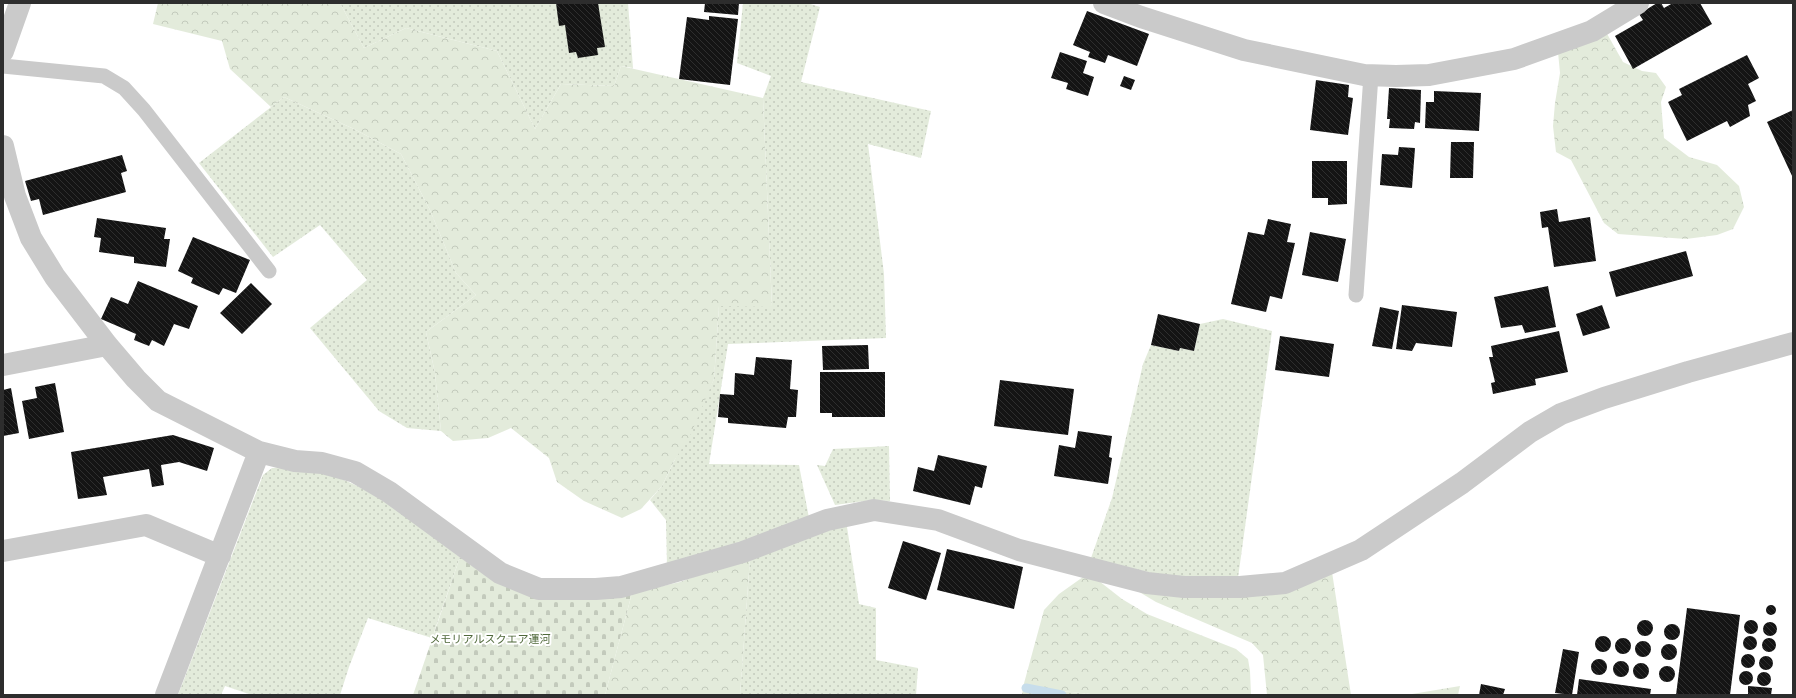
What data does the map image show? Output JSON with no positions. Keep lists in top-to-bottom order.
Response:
{
  "parks": ["メモリアルスクエア運河"]
}
